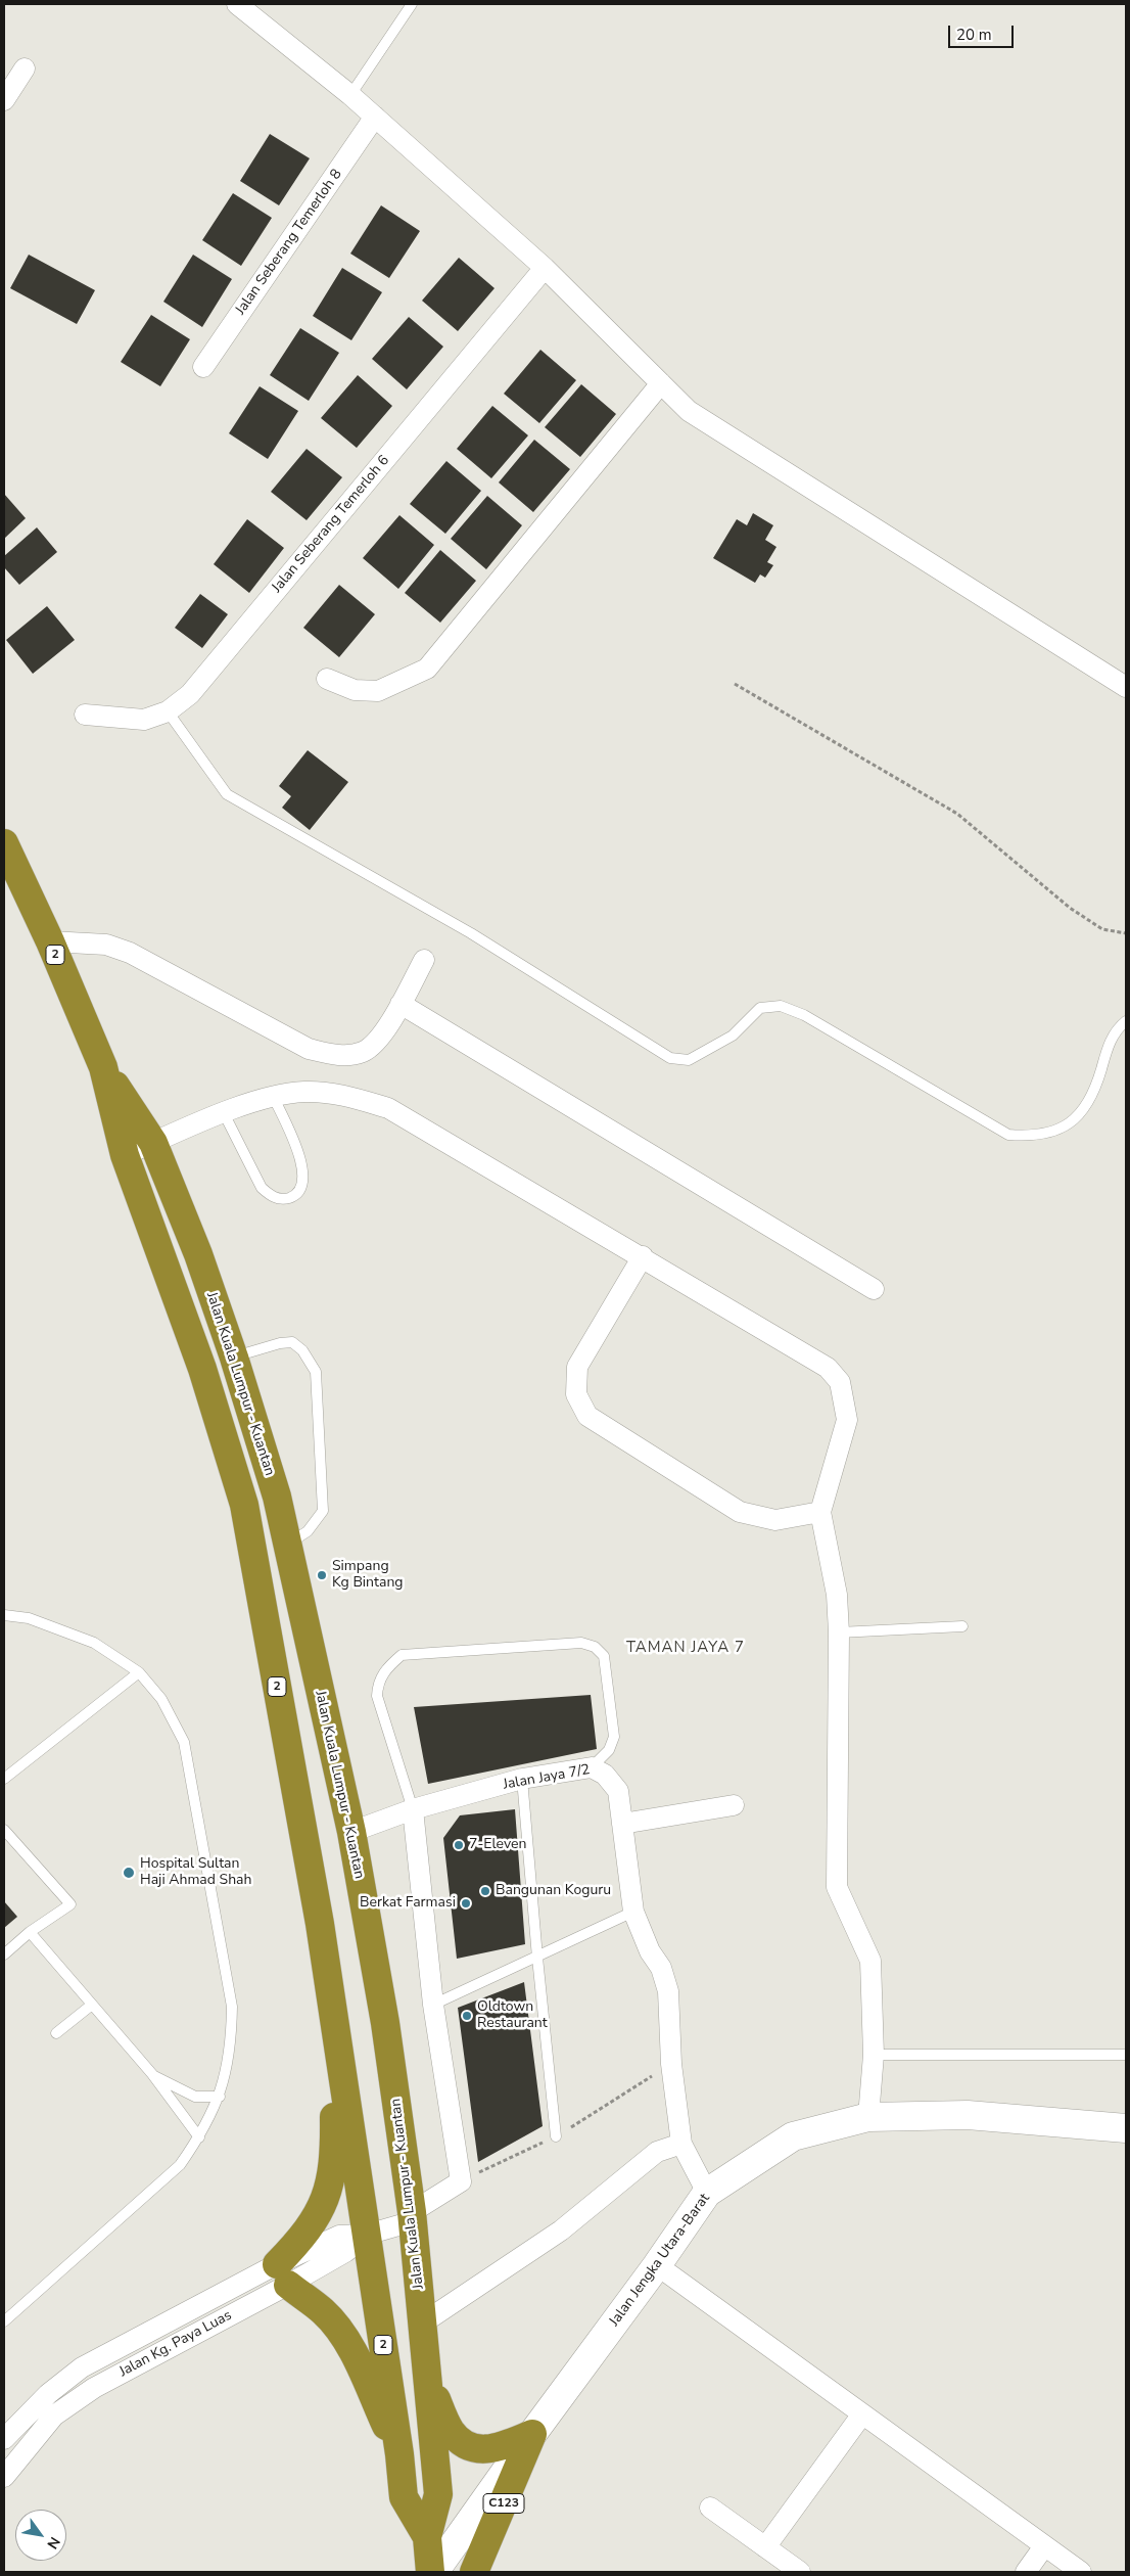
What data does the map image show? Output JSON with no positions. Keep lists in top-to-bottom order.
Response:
{
  "streets": {
    "highway": ["2", "Jalan Kuala Lumpur - Kuantan", "C123"],
    "street": [
      "Jalan Seberang Temerloh 8",
      "Jalan Seberang Temerloh 6",
      "Jalan Jaya 7/2",
      "Jalan Jengka Utara-Barat",
      "Jalan Kg. Paya Luas"
    ]
  },
  "crossings": [
    ["Jalan Kuala Lumpur - Kuantan", "Jalan Jaya 7/2"],
    ["Jalan Kuala Lumpur - Kuantan", "Jalan Kg. Paya Luas"],
    ["Jalan Jaya 7/2", "Jalan Jengka Utara-Barat"],
    ["Jalan Jengka Utara-Barat", "C123"]
  ],
  "districts": ["TAMAN JAYA 7"],
  "places": [
    "Simpang Kg Bintang",
    "7-Eleven",
    "Hospital Sultan Haji Ahmad Shah",
    "Bangunan Koguru",
    "Berkat Farmasi",
    "Oldtown Restaurant"
  ],
  "scale_bar": "20 m",
  "north": "bottom right"
}
